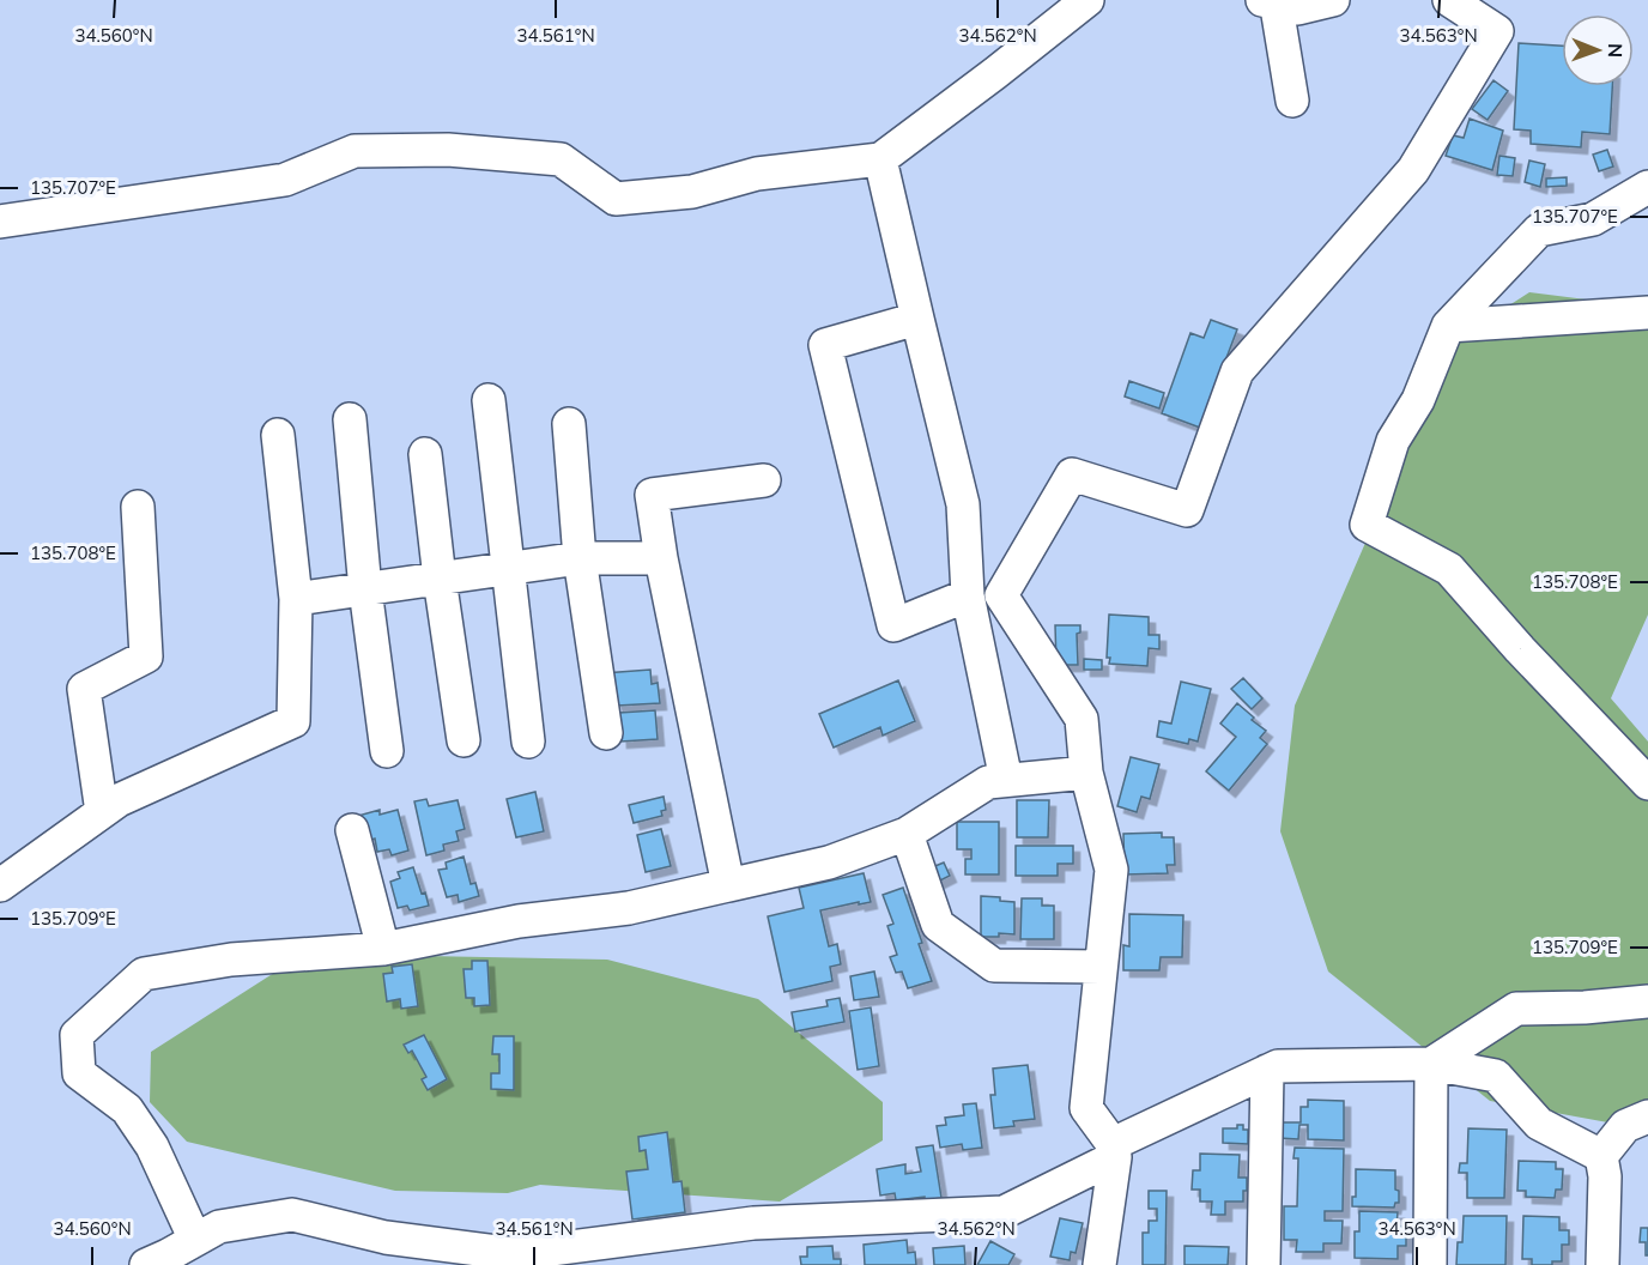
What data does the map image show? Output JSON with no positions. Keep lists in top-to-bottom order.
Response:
{
  "north": "right",
  "coordinates": [
    "34.560°N",
    "34.561°N",
    "34.562°N",
    "34.563°N",
    "135.707°E",
    "135.708°E",
    "135.709°E"
  ]
}
